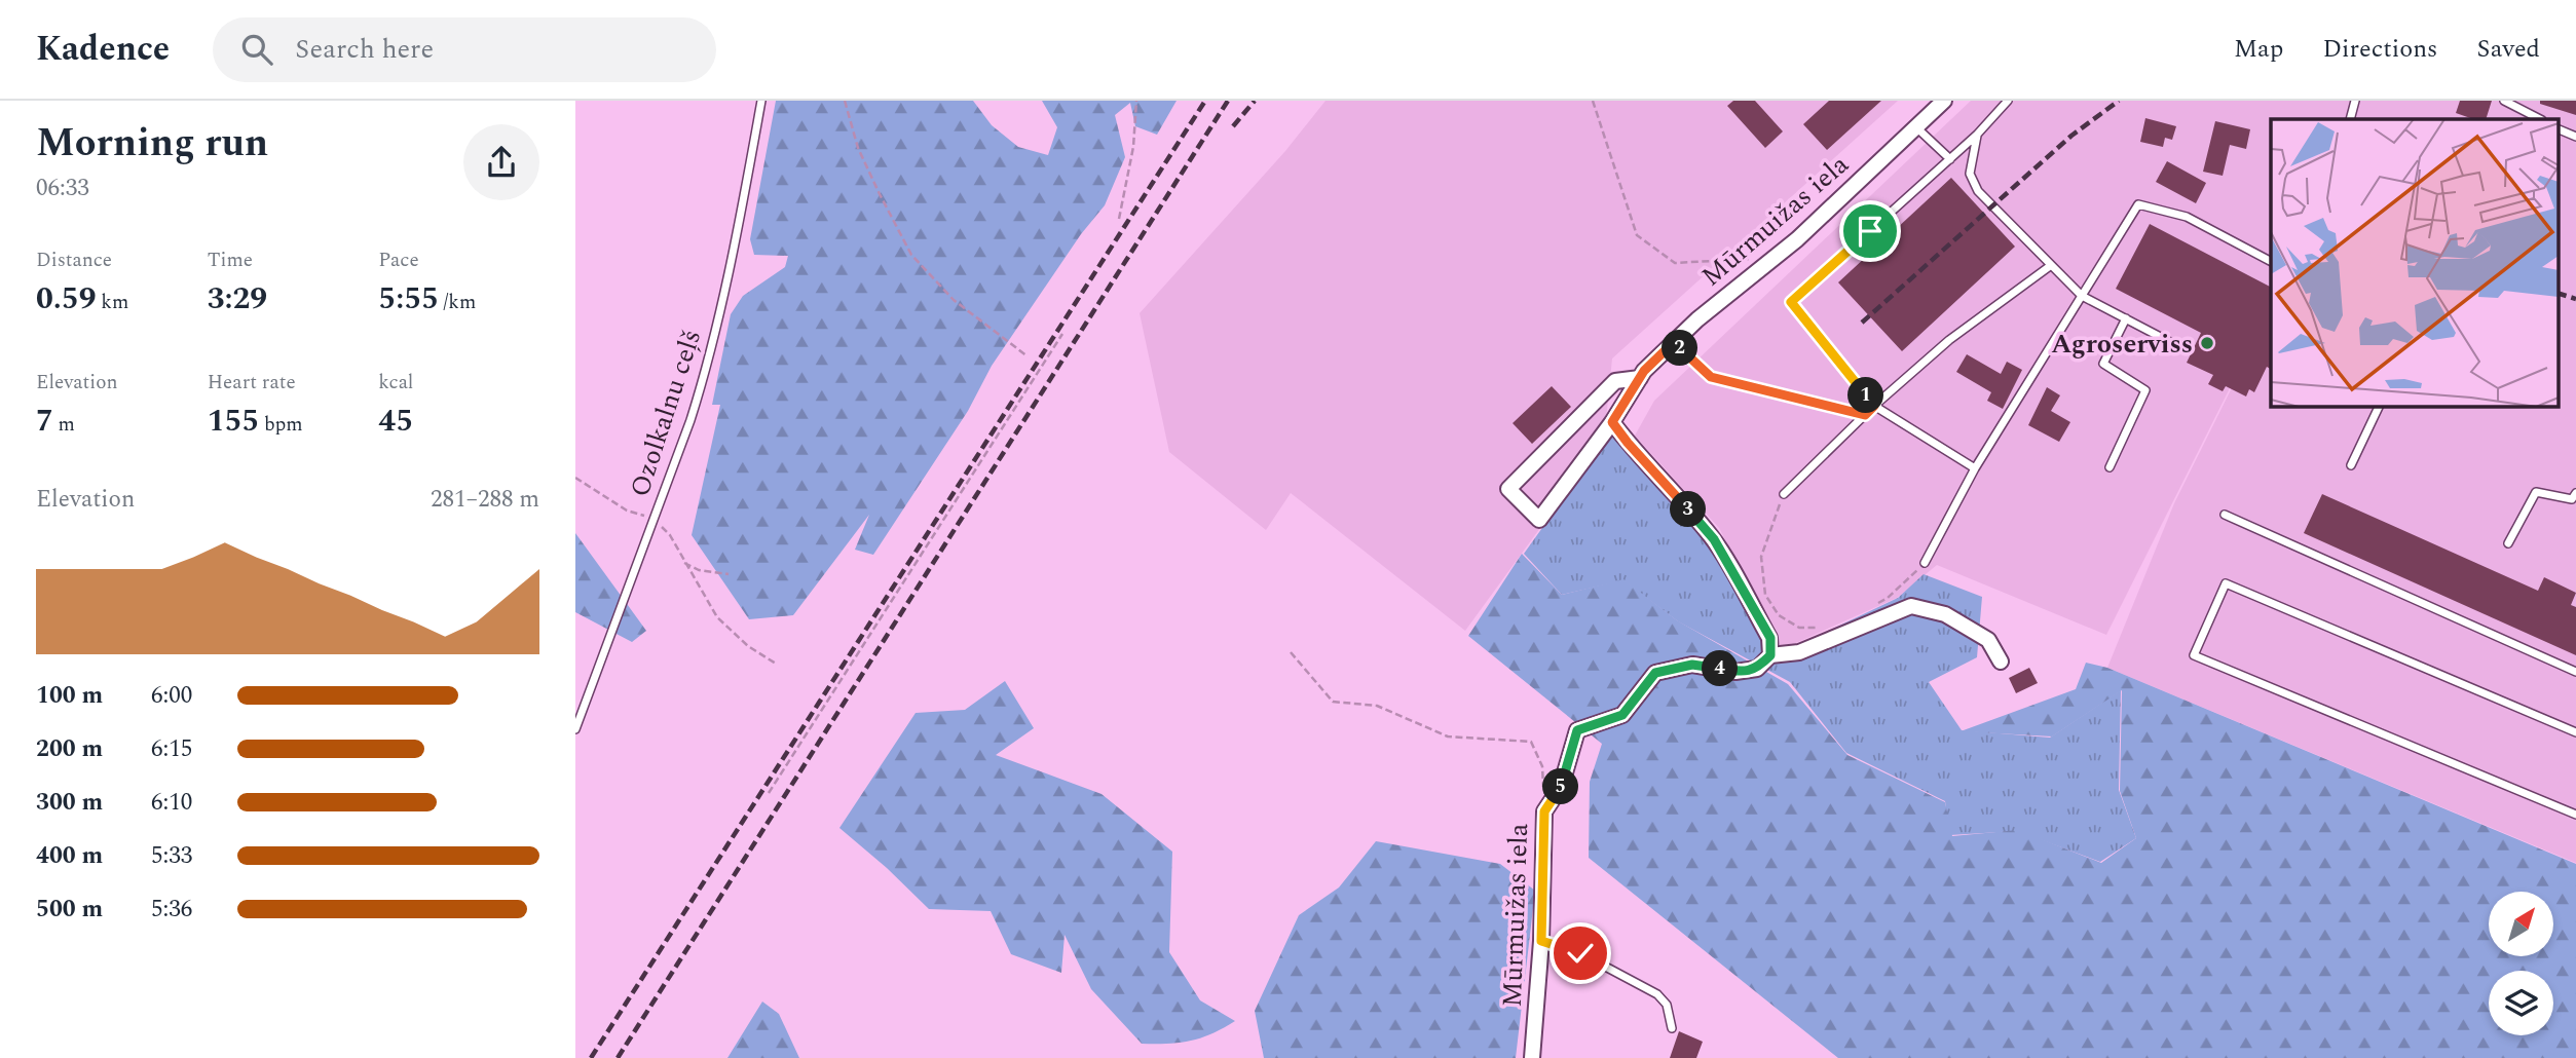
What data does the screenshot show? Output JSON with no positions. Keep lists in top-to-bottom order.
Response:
{
  "streets": {
    "street": ["Mūrmuižas iela"],
    "lane": ["Ozolkalnu ceļš"]
  },
  "places": ["Agroserviss"],
  "north": "top right",
  "page": {
    "header": "Kadence",
    "search": "Search here",
    "nav": ["Map", "Directions", "Saved"],
    "heading": ["Morning run", "06:33"],
    "stats": [
      ["Distance", "0.59 km"],
      ["Time", "3:29"],
      ["Pace", "5:55 /km"],
      ["Elevation", "7 m"],
      ["Heart rate", "155 bpm"],
      ["kcal", "45"]
    ],
    "pins": [
      "2",
      "1",
      "3",
      "4",
      "5"
    ],
    "chart": ["Elevation", "281–288 m"],
    "list": [
      {
        "name": "100 m",
        "note": "6:00"
      },
      {
        "name": "200 m",
        "note": "6:15"
      },
      {
        "name": "300 m",
        "note": "6:10"
      },
      {
        "name": "400 m",
        "note": "5:33"
      },
      {
        "name": "500 m",
        "note": "5:36"
      }
    ]
  }
}
